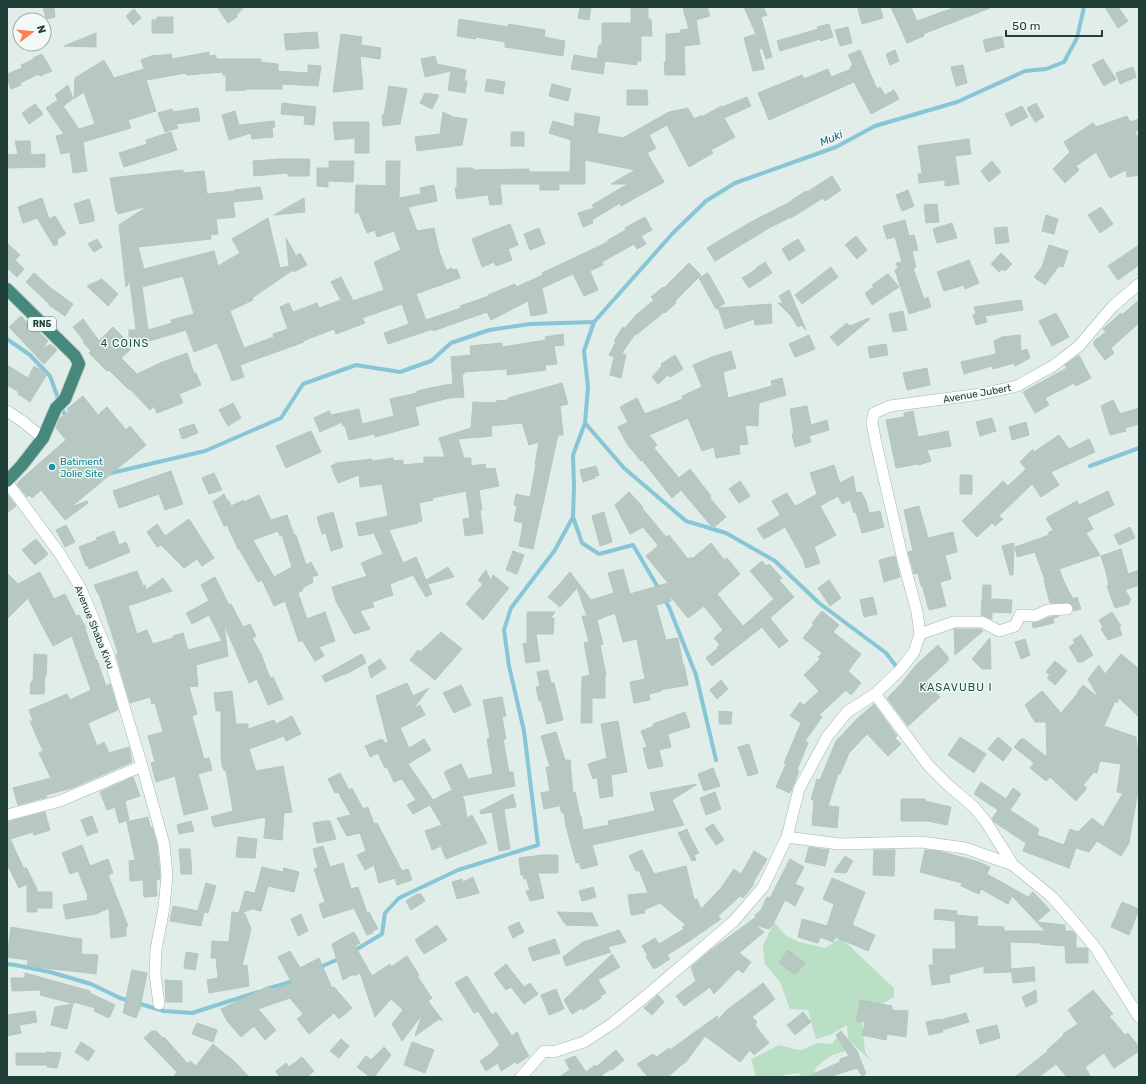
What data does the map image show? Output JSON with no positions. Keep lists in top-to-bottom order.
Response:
{
  "streets": {
    "highway": ["RN5"],
    "street": ["Avenue Jubert", "Avenue Shaba Kivu"]
  },
  "crossings": [
    ["RN5", "Avenue Shaba Kivu"]
  ],
  "districts": ["4 COINS", "KASAVUBU I"],
  "water": ["Muki"],
  "places": ["Batiment Jolie Site"],
  "scale_bar": "50 m",
  "north": "right"
}
